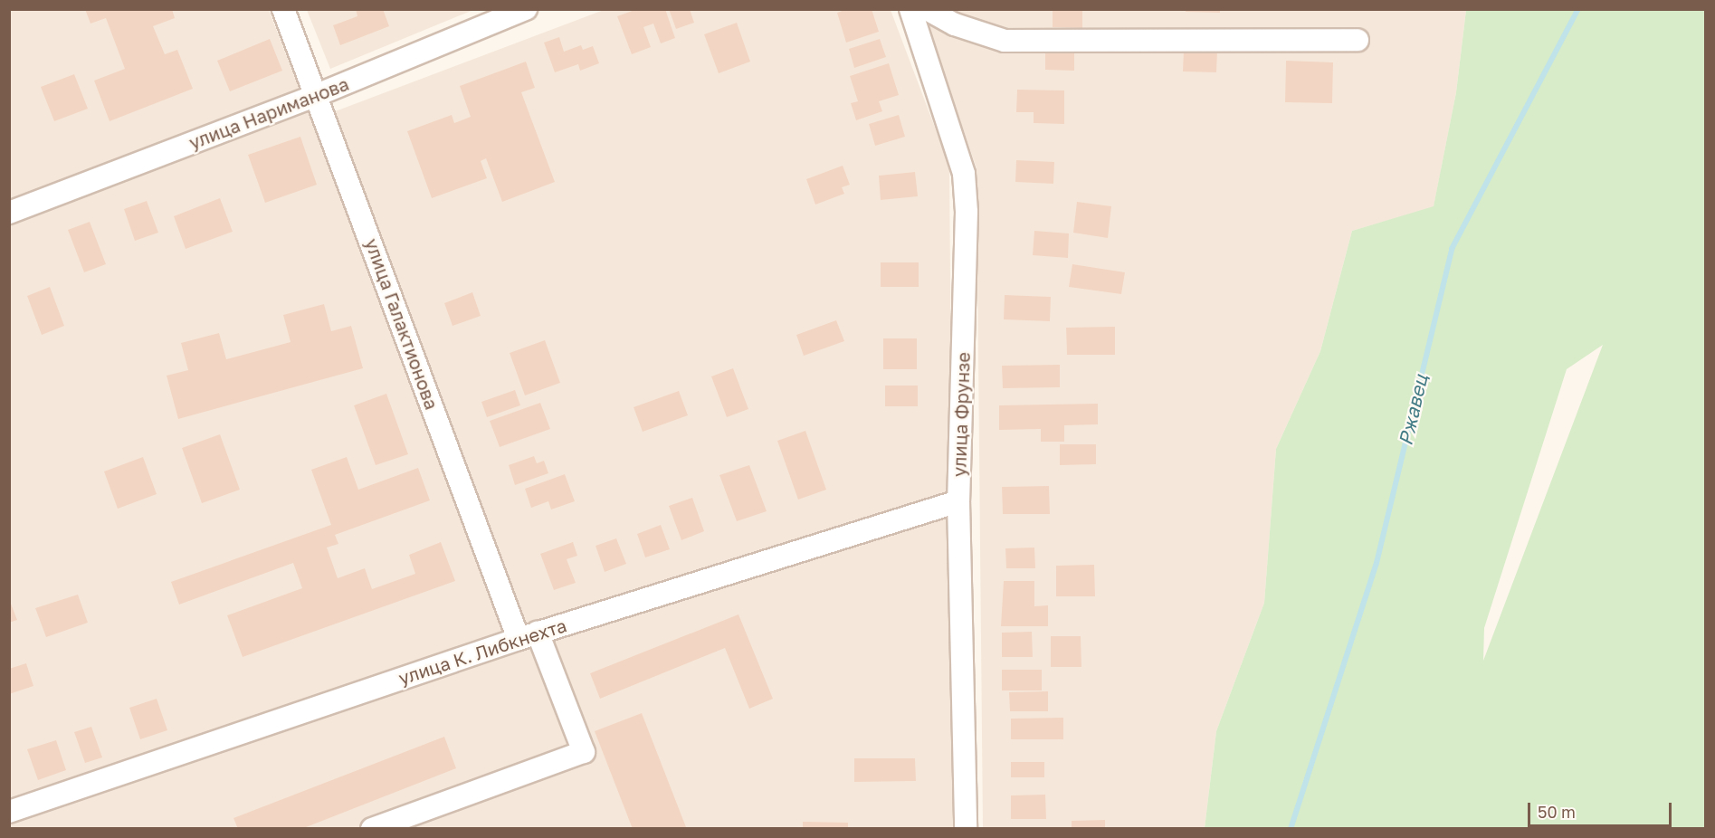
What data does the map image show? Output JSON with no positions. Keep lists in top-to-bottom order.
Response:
{
  "streets": {
    "street": [
      "улица Нариманова",
      "улица Галактионова",
      "улица Фрунзе",
      "улица К. Либкнехта"
    ]
  },
  "crossings": [
    ["улица Нариманова", "улица Галактионова"],
    ["улица Галактионова", "улица К. Либкнехта"],
    ["улица Фрунзе", "улица К. Либкнехта"]
  ],
  "water": ["Ржавец"],
  "scale_bar": "50 m"
}
